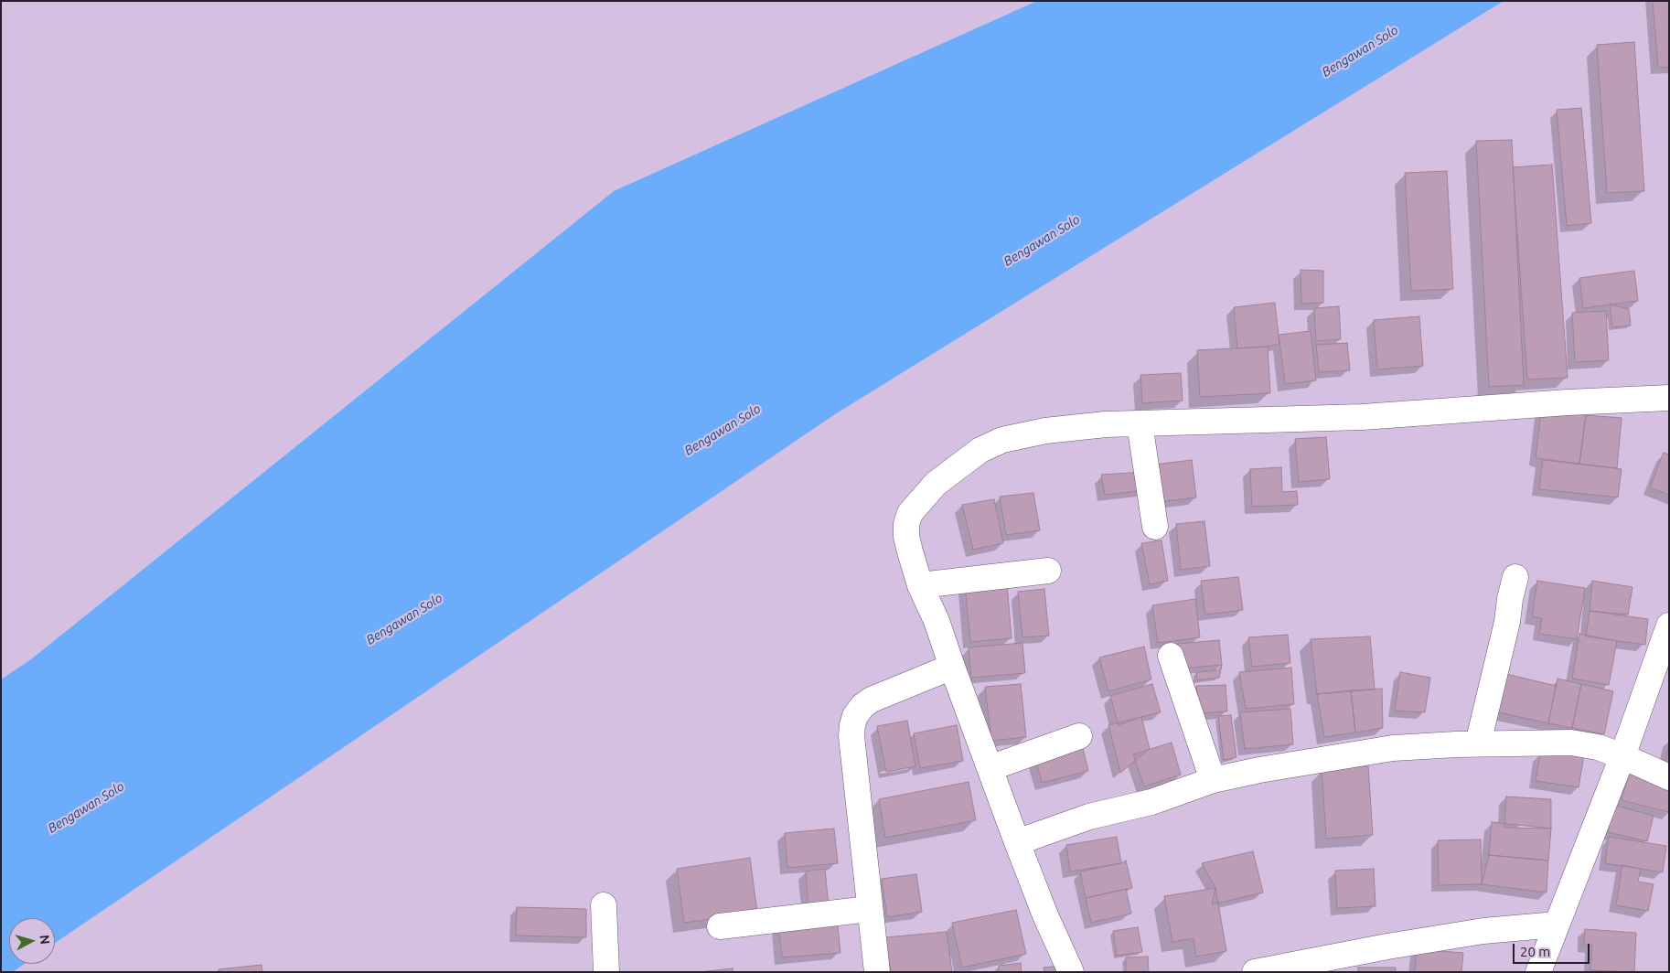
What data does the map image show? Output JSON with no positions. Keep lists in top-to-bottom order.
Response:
{
  "water": ["Bengawan Solo"],
  "scale_bar": "20 m",
  "north": "right"
}
